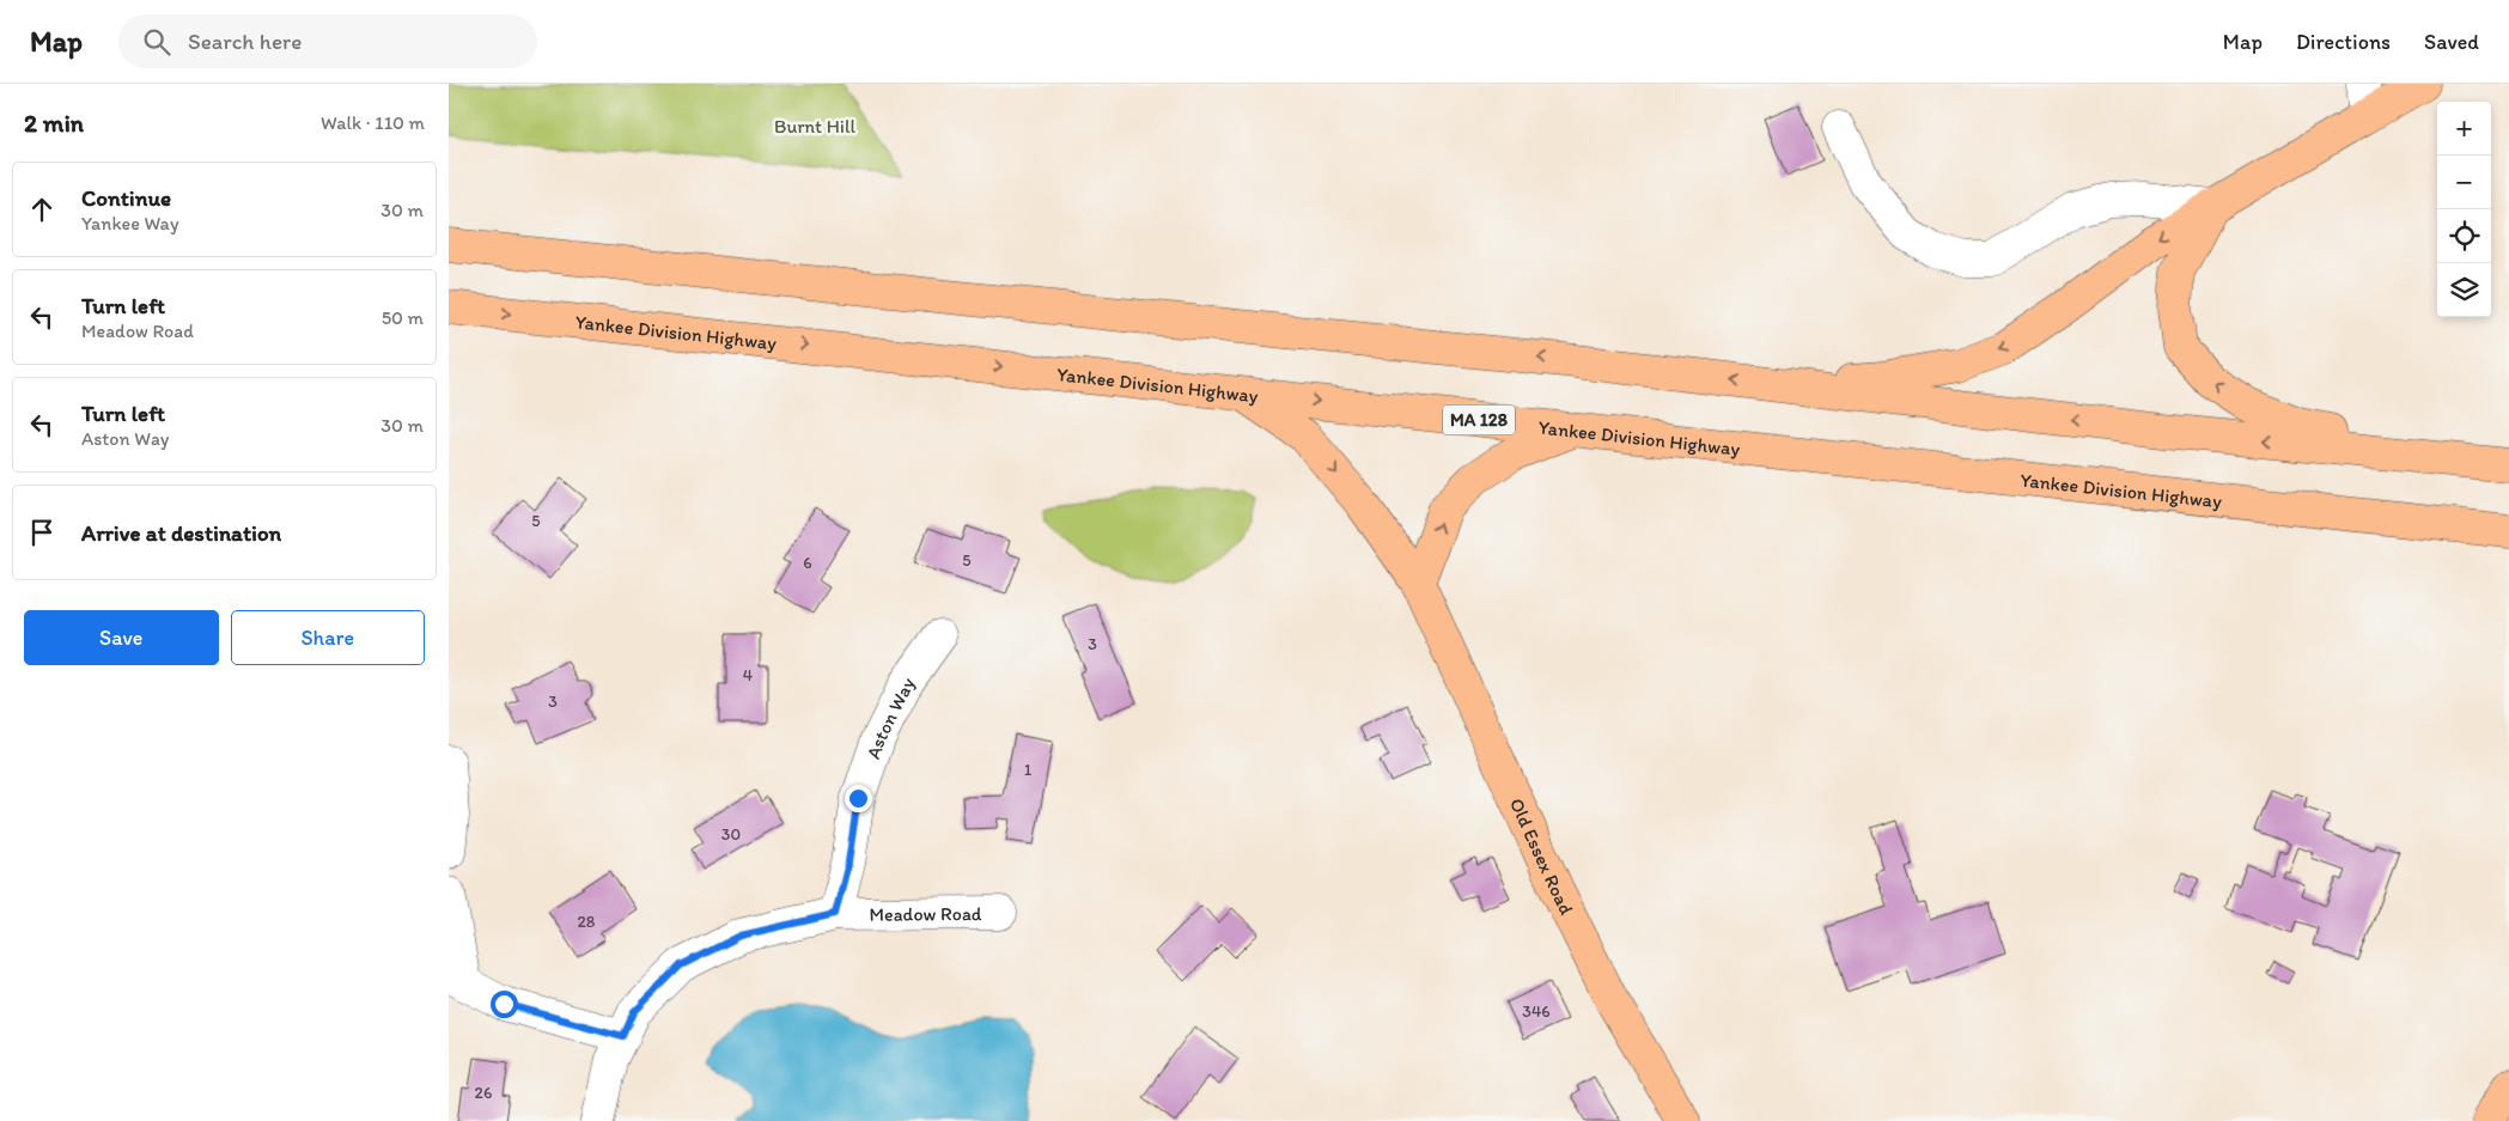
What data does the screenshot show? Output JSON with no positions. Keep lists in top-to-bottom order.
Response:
{
  "streets": {
    "main road": ["Yankee Division Highway", "MA 128", "Old Essex Road"],
    "street": ["Aston Way", "Meadow Road"]
  },
  "crossings": [
    ["Yankee Division Highway", "Old Essex Road"],
    ["Aston Way", "Meadow Road"]
  ],
  "parks": ["Burnt Hill"],
  "house_numbers": [
    "5",
    "5",
    "6",
    "3",
    "4",
    "3",
    "1",
    "30",
    "28",
    "346",
    "26"
  ],
  "page": {
    "header": "Map",
    "search": "Search here",
    "nav": ["Map", "Directions", "Saved"],
    "heading": ["2 min", "Walk · 110 m"],
    "map_buttons": ["+", "−"],
    "list": [
      ["Continue", "Yankee Way", "30 m"],
      ["Turn left", "Meadow Road", "50 m"],
      ["Turn left", "Aston Way", "30 m"],
      "Arrive at destination"
    ],
    "buttons": ["Save", "Share"]
  }
}
